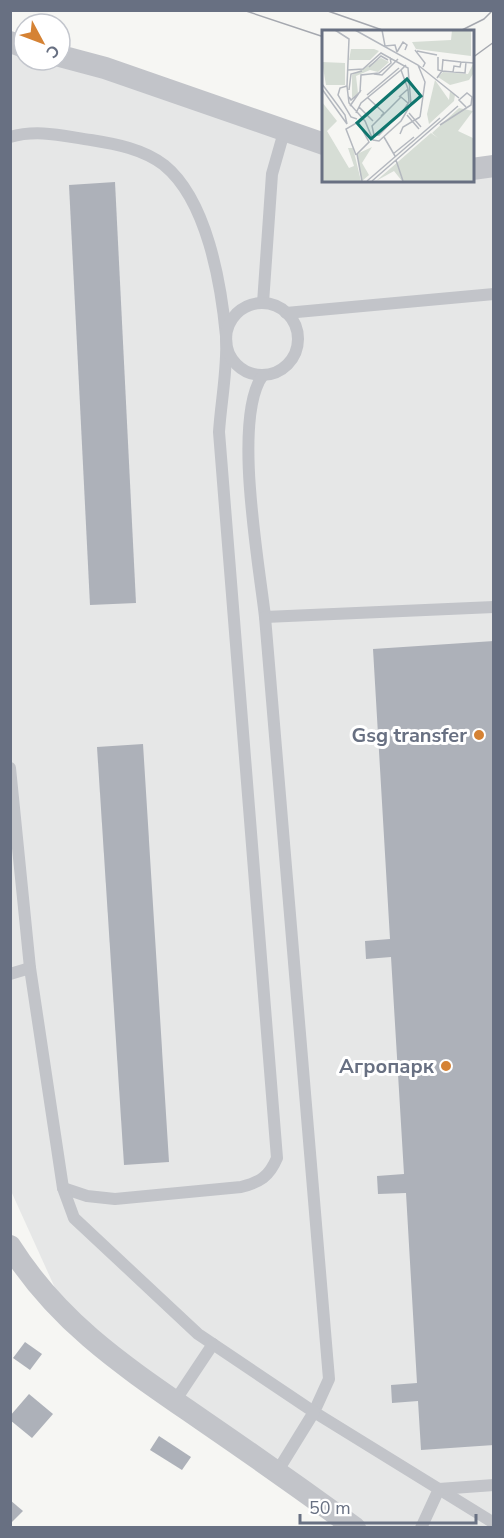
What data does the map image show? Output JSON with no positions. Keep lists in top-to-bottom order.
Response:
{
  "places": ["Gsg transfer", "Агропарк"],
  "scale_bar": "50 m",
  "north": "bottom right"
}
